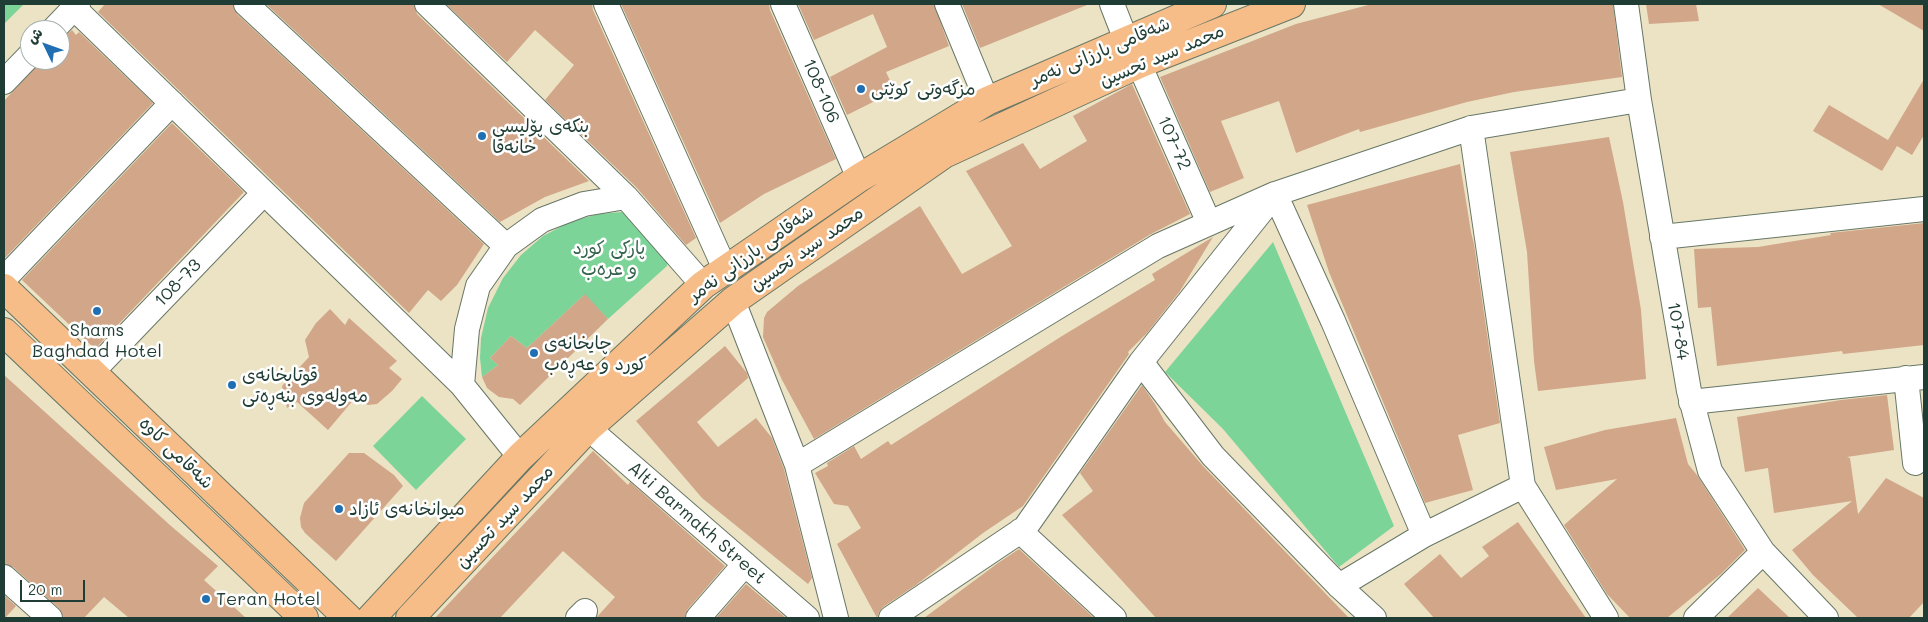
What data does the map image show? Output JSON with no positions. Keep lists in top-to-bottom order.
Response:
{
  "streets": {
    "main road": ["شەقامی بارزانی نەمر", "محمد سید تحسین", "شەقامی کاوە"],
    "street": [
      "108-106",
      "107-72",
      "108-73",
      "107-84",
      "Alti Barmakh Street"
    ]
  },
  "crossings": [
    ["شەقامی بارزانی نەمر", "108-106"],
    ["محمد سید تحسین", "107-72"],
    ["محمد سید تحسین", "Alti Barmakh Street"],
    ["108-73", "شەقامی کاوە"]
  ],
  "parks": ["پاركی كورد و عرەب"],
  "places": [
    "مزگەوتی کوێتی",
    "بنکەی پۆلیسی خانەقا",
    "Shams Baghdad Hotel",
    "چایخانەی کورد و عەڕەب",
    "قوتابخانەی مەولەوی بنەڕەتی",
    "میوانخانەی ئازاد",
    "Teran Hotel"
  ],
  "scale_bar": "20 m",
  "north": "top left"
}
